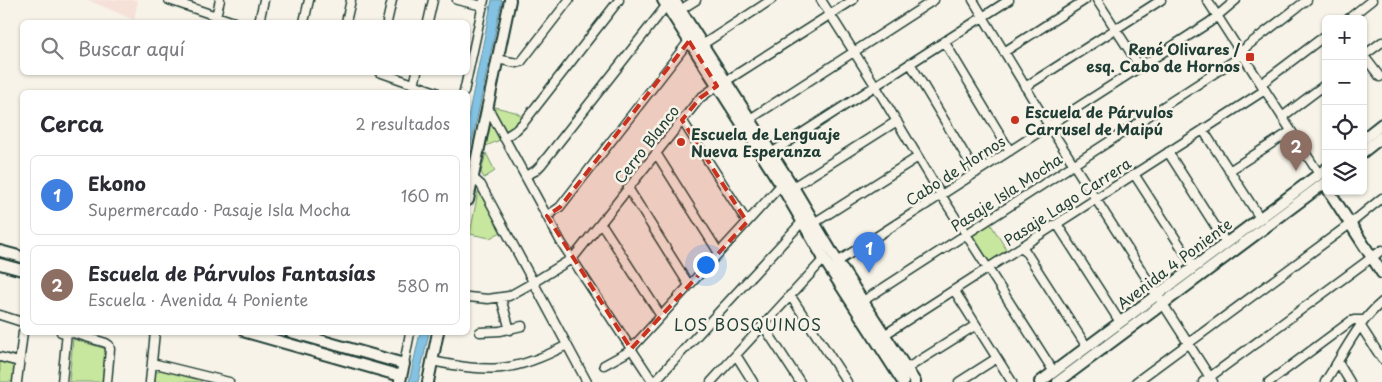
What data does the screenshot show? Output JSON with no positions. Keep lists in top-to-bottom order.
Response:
{
  "streets": {
    "street": [
      "Cerro Blanco",
      "Cabo de Hornos",
      "Pasaje Isla Mocha",
      "Pasaje Lago Carrera",
      "Avenida 4 Poniente"
    ]
  },
  "districts": ["LOS BOSQUINOS"],
  "places": {
    "transit": ["René Olivares / esq. Cabo de Hornos"],
    "other": ["Escuela de Párvulos Carrusel de Maipú", "Escuela de Lenguaje Nueva Esperanza"]
  },
  "page": {
    "map_buttons": ["+", "−"],
    "search": "Buscar aquí",
    "heading": ["Cerca", "2 resultados"],
    "pins": ["2", "1"],
    "list": [
      {
        "mark": "1",
        "name": "Ekono",
        "note": "Supermercado · Pasaje Isla Mocha",
        "value": "160 m"
      },
      {
        "mark": "2",
        "name": "Escuela de Párvulos Fantasías",
        "note": "Escuela · Avenida 4 Poniente",
        "value": "580 m"
      }
    ]
  }
}
